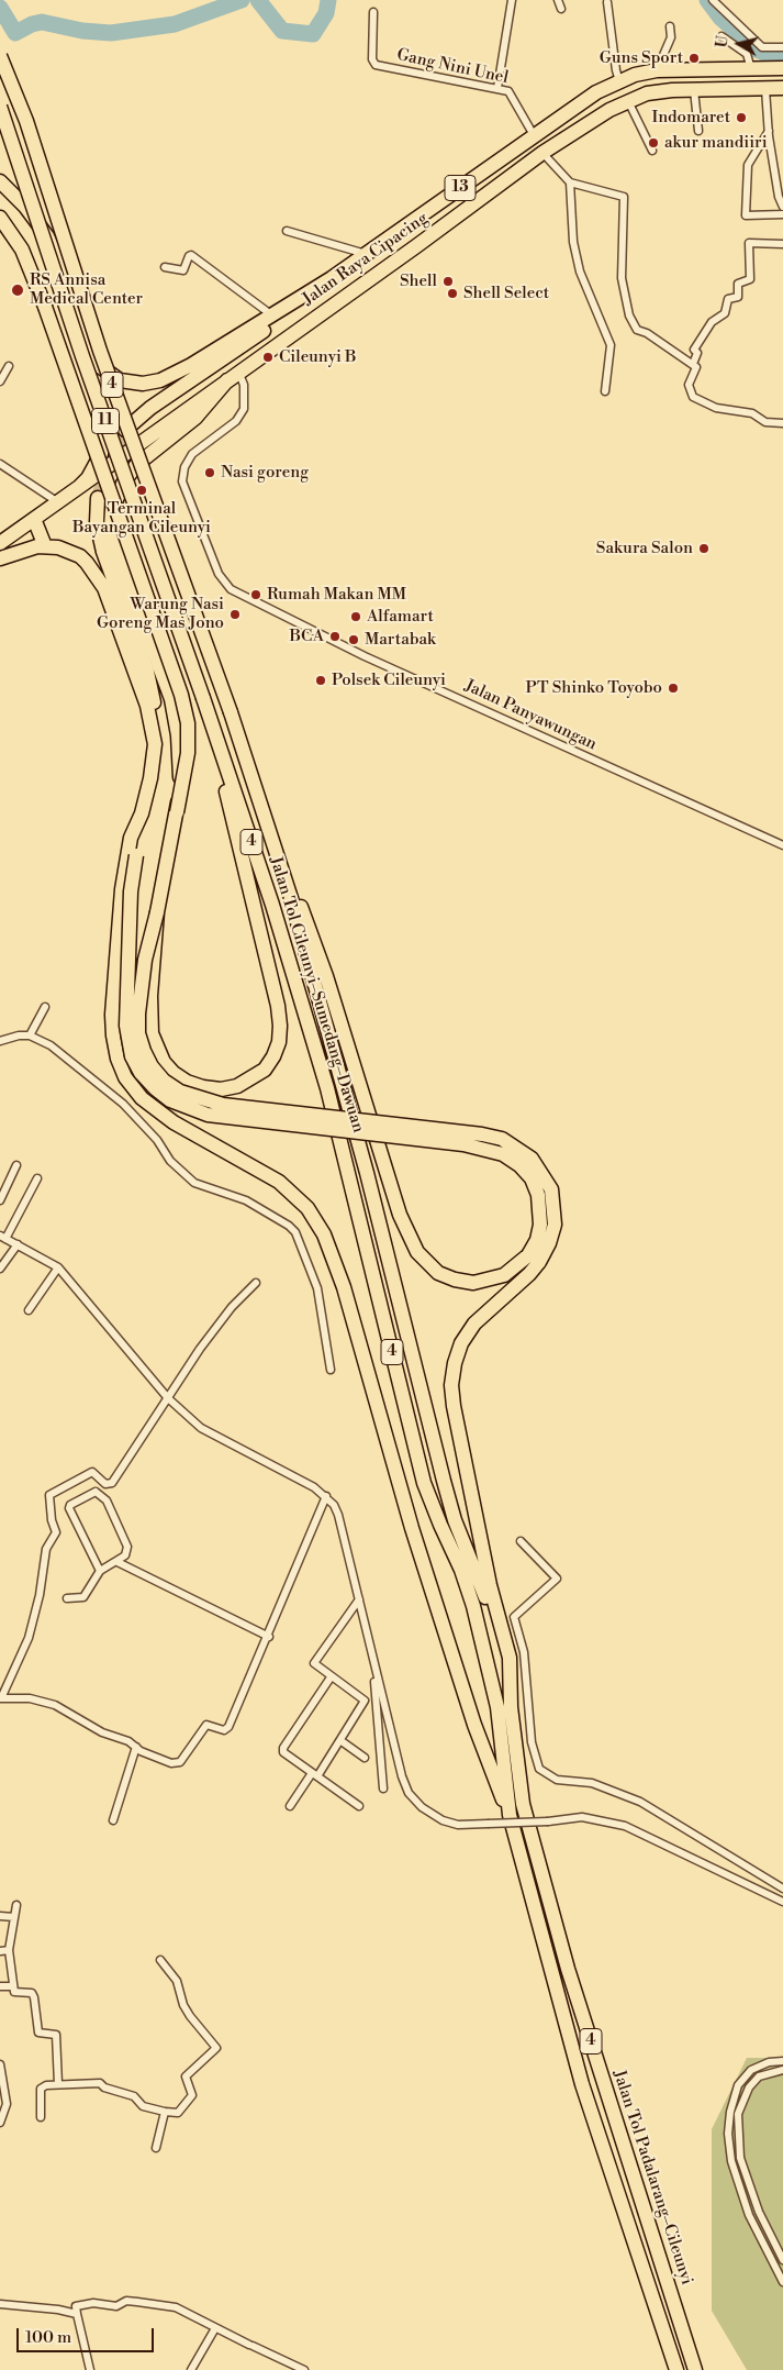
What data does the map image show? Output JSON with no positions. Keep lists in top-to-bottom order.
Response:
{
  "streets": {
    "highway": [
      "13",
      "Jalan Raya Cipacing",
      "4",
      "11",
      "Jalan Tol Cileunyi–Sumedang–Dawuan",
      "Jalan Tol Padalarang–Cileunyi"
    ],
    "street": ["Gang Nini Unel", "Jalan Panyawungan"]
  },
  "crossings": [
    ["Gang Nini Unel", "Jalan Raya Cipacing"],
    ["Jalan Raya Cipacing", "11"],
    ["Jalan Raya Cipacing", "Jalan Panyawungan"],
    ["4", "Jalan Tol Cileunyi–Sumedang–Dawuan"],
    ["Jalan Tol Cileunyi–Sumedang–Dawuan", "Jalan Tol Padalarang–Cileunyi"]
  ],
  "places": [
    "Guns Sport",
    "Indomaret",
    "akur mandiiri",
    "Shell",
    "RS Annisa Medical Center",
    "Shell Select",
    "Cileunyi B",
    "Nasi goreng",
    "Terminal Bayangan Cileunyi",
    "Sakura Salon",
    "Rumah Makan MM",
    "Warung Nasi Goreng Mas Jono",
    "Alfamart",
    "BCA",
    "Martabak",
    "Polsek Cileunyi",
    "PT Shinko Toyobo"
  ],
  "scale_bar": "100 m",
  "north": "left"
}
